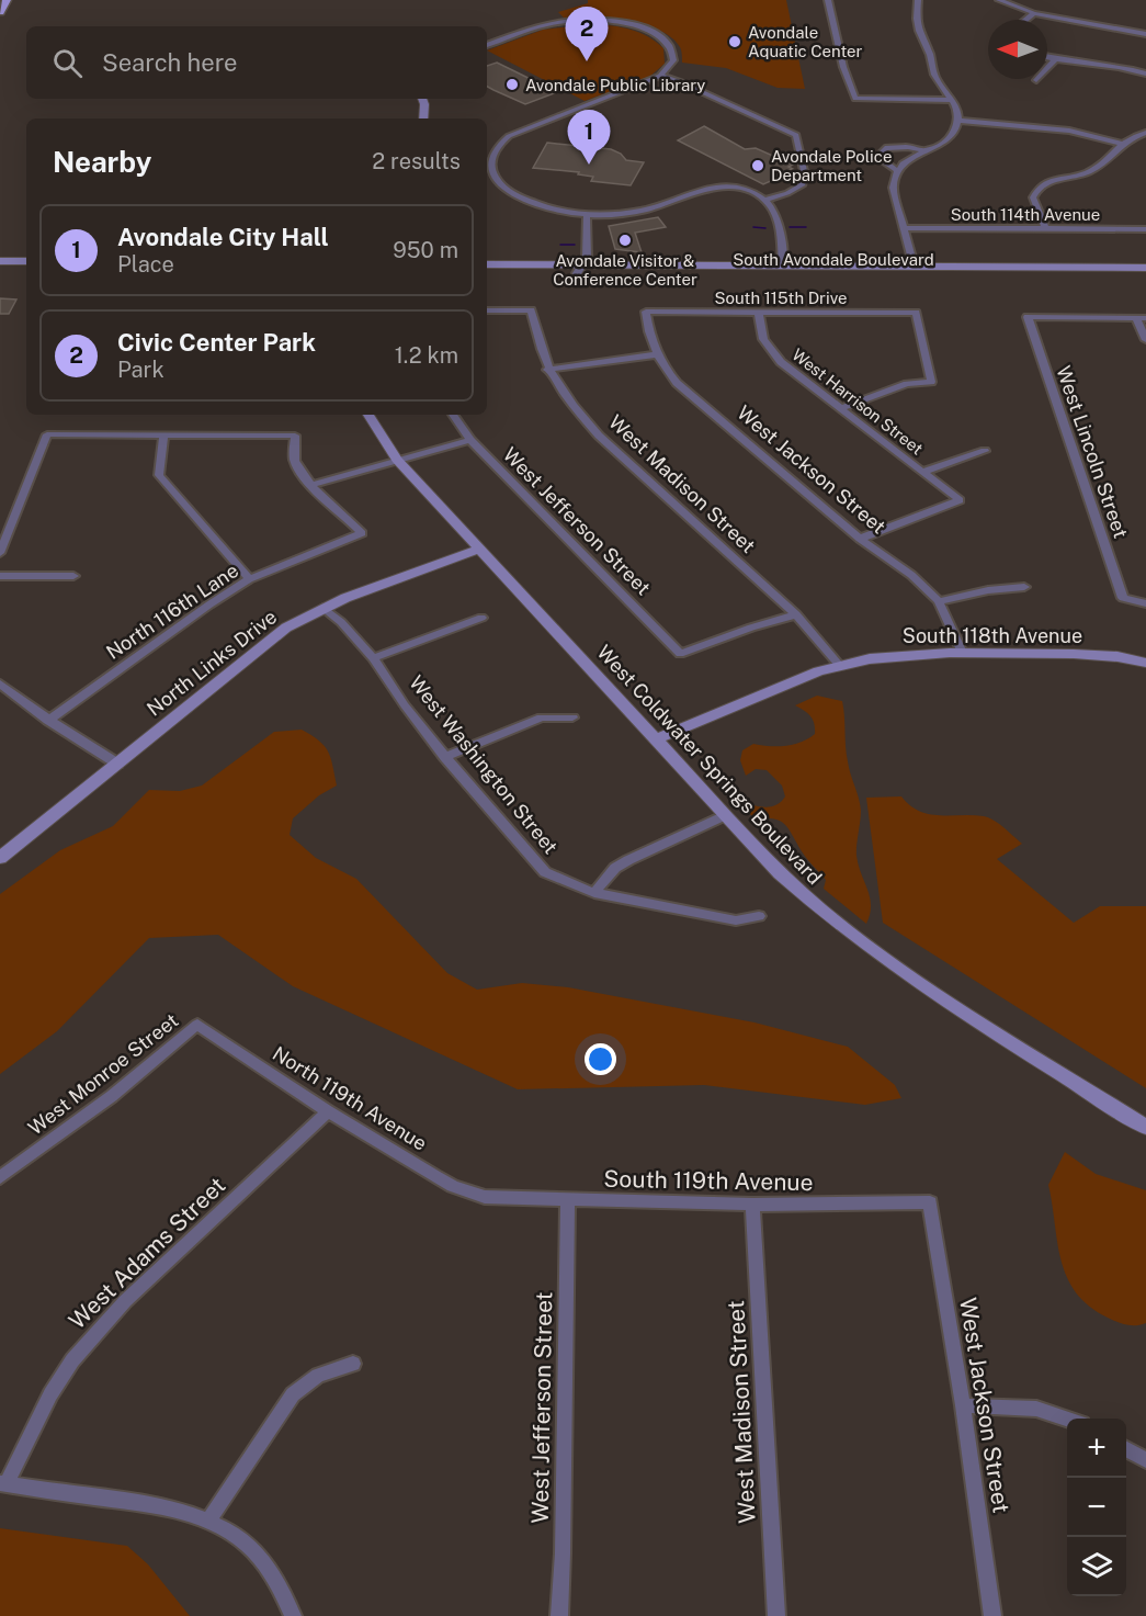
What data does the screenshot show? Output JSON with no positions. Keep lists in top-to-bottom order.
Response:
{
  "streets": {
    "street": [
      "South 114th Avenue",
      "South Avondale Boulevard",
      "South 115th Drive",
      "West Harrison Street",
      "West Lincoln Street",
      "West Jackson Street",
      "West Madison Street",
      "West Jefferson Street",
      "North 116th Lane",
      "South 118th Avenue",
      "North Links Drive",
      "West Washington Street",
      "West Coldwater Springs Boulevard",
      "West Monroe Street",
      "North 119th Avenue",
      "South 119th Avenue",
      "West Adams Street"
    ]
  },
  "crossings": [
    ["South 115th Drive", "West Harrison Street"],
    ["South 115th Drive", "West Jackson Street"],
    ["West Harrison Street", "West Jackson Street"],
    ["West Jackson Street", "South 118th Avenue"],
    ["West Jackson Street", "South 119th Avenue"],
    ["West Madison Street", "West Jefferson Street"],
    ["West Madison Street", "South 118th Avenue"],
    ["West Madison Street", "South 119th Avenue"],
    ["West Jefferson Street", "South 119th Avenue"],
    ["South 118th Avenue", "West Coldwater Springs Boulevard"],
    ["North Links Drive", "West Washington Street"],
    ["North Links Drive", "West Coldwater Springs Boulevard"],
    ["West Monroe Street", "North 119th Avenue"],
    ["North 119th Avenue", "South 119th Avenue"],
    ["North 119th Avenue", "West Adams Street"]
  ],
  "places": [
    "Avondale Aquatic Center",
    "Avondale Public Library",
    "Avondale Police Department",
    "Avondale Visitor & Conference Center"
  ],
  "north": "left",
  "page": {
    "pins": ["2", "1"],
    "search": "Search here",
    "heading": ["Nearby", "2 results"],
    "list": [
      {
        "mark": "1",
        "name": "Avondale City Hall",
        "note": "Place",
        "value": "950 m"
      },
      {
        "mark": "2",
        "name": "Civic Center Park",
        "note": "Park",
        "value": "1.2 km"
      }
    ],
    "map_buttons": ["+", "−"]
  }
}
